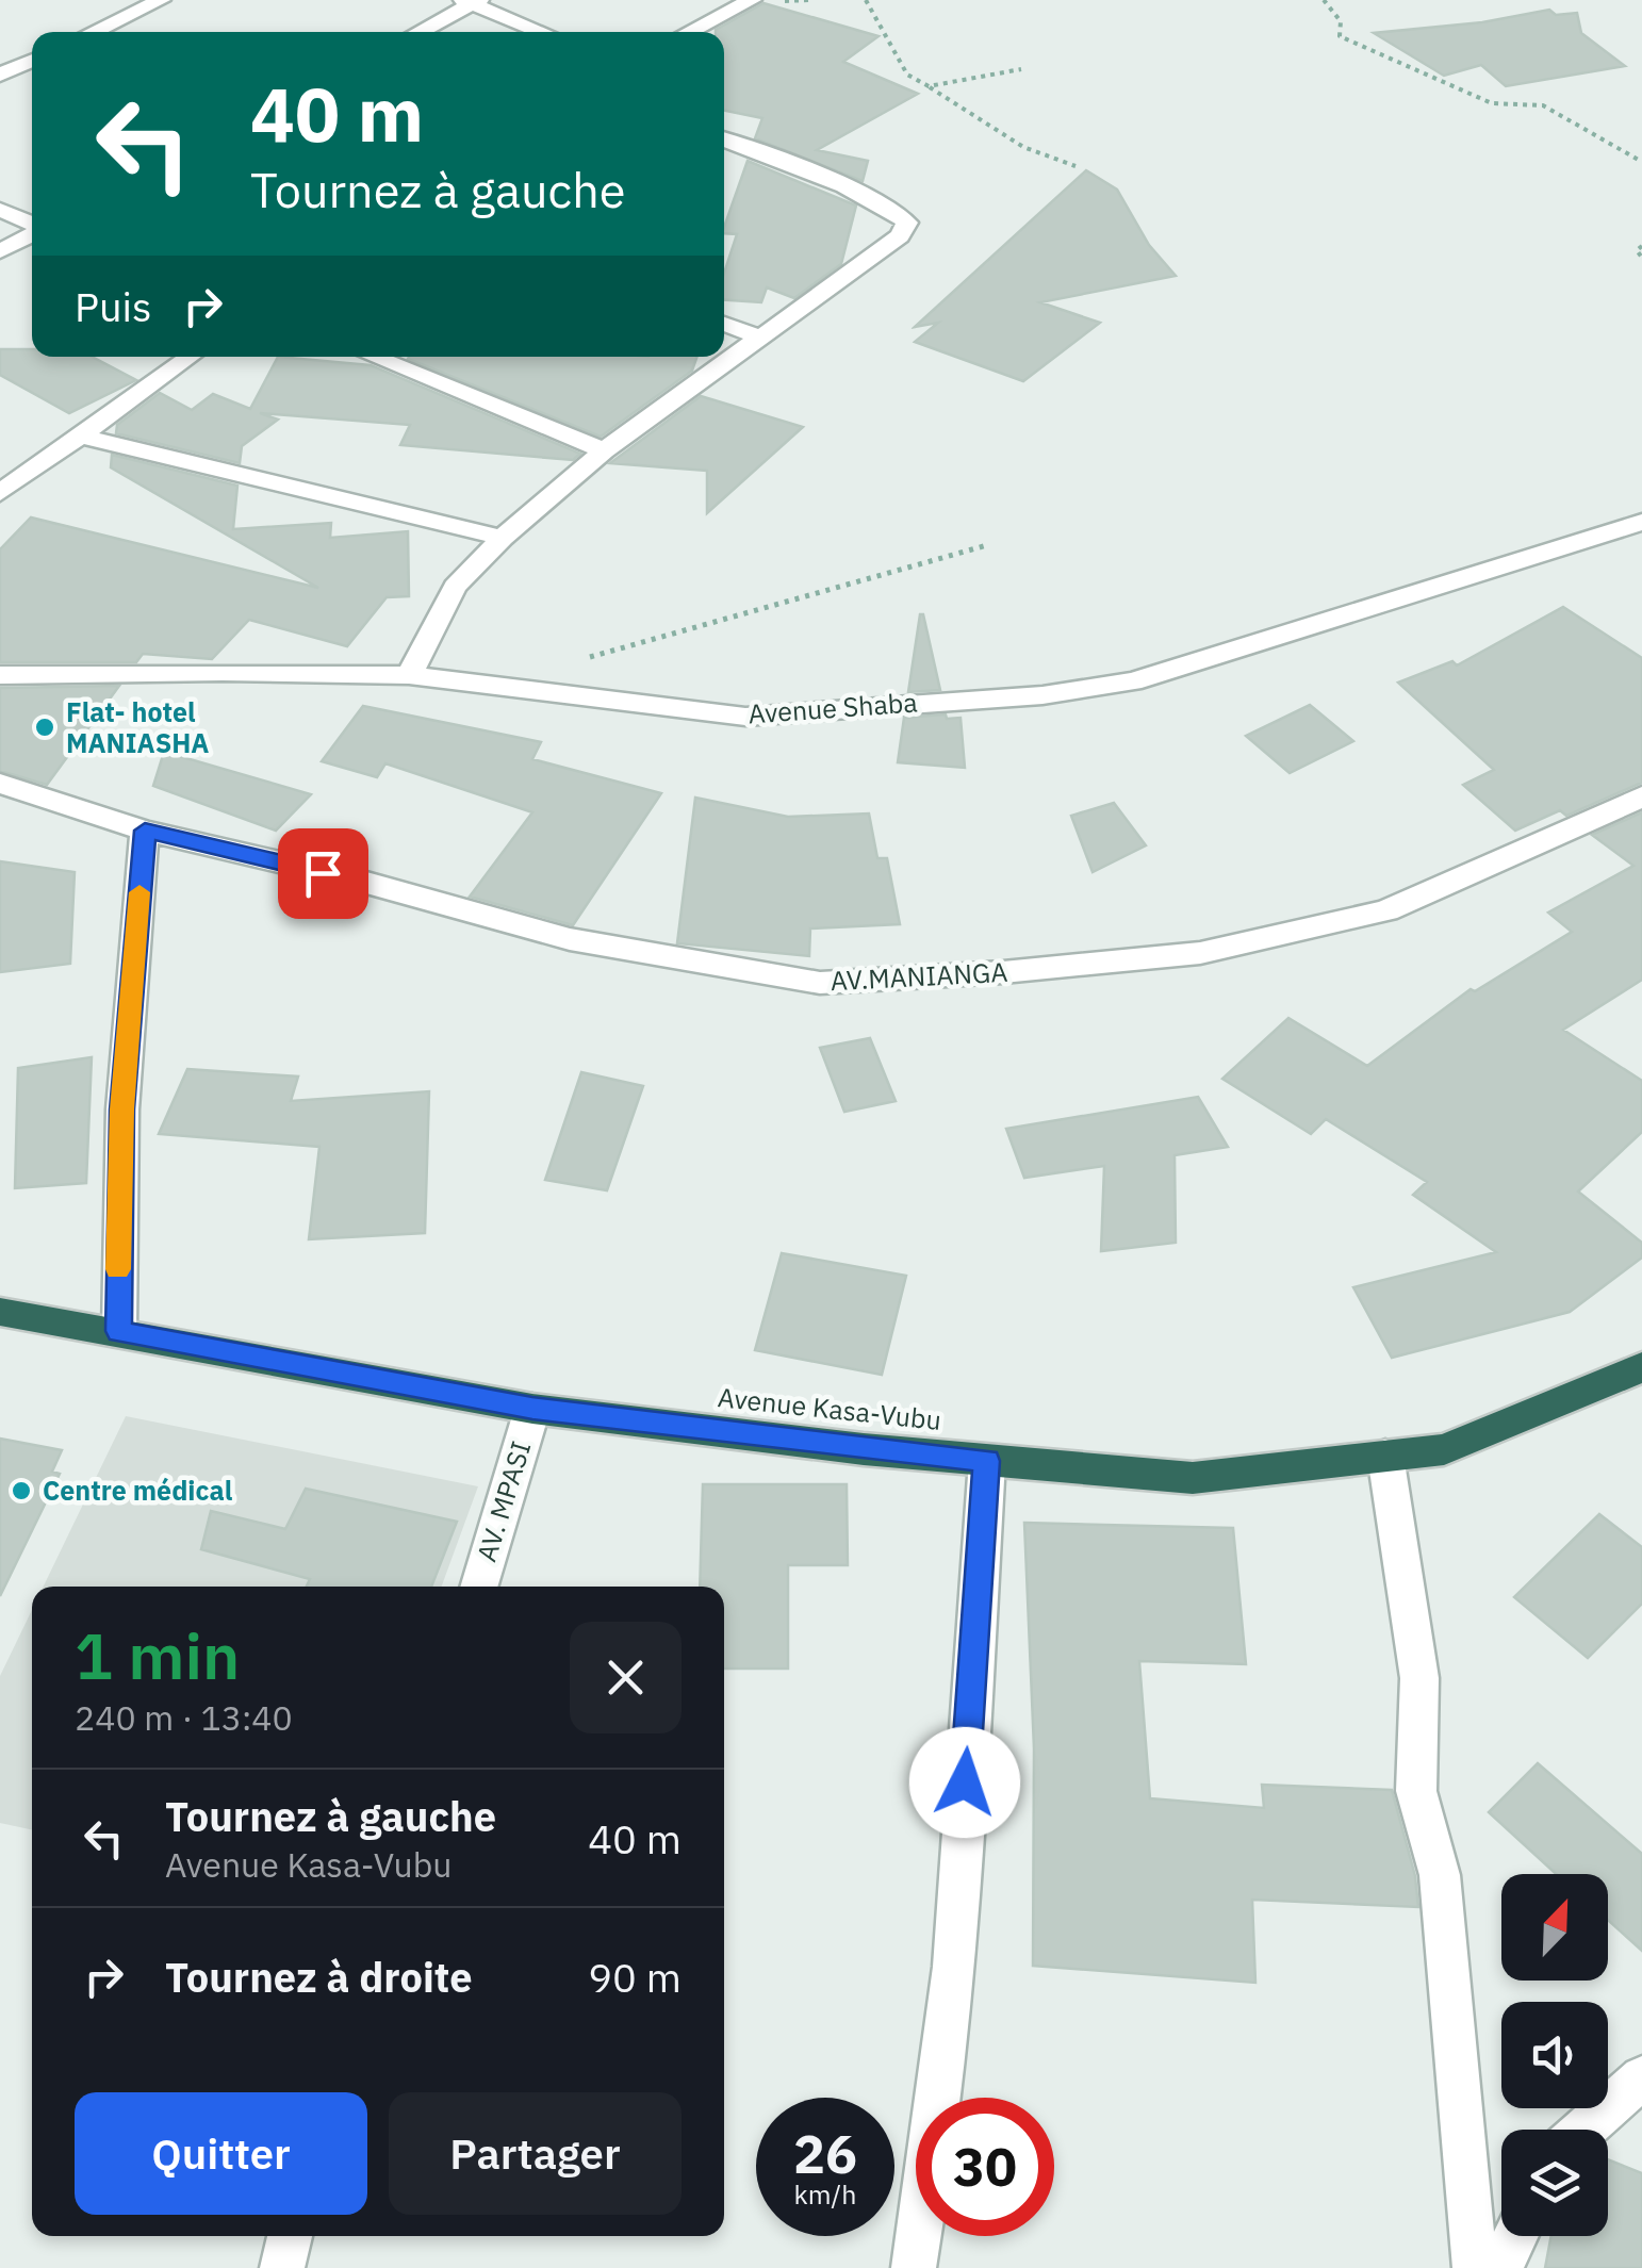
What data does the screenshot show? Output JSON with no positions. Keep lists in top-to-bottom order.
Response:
{
  "streets": {
    "highway": ["Avenue Kasa-Vubu"],
    "street": ["Avenue Shaba", "AV.MANIANGA", "AV. MPASI"]
  },
  "crossings": [
    ["Avenue Kasa-Vubu", "AV. MPASI"]
  ],
  "places": ["Flat- hotel MANIASHA", "Centre médical"],
  "north": "top right",
  "page": {
    "turn": ["40 m", "Tournez à gauche"],
    "then": "Puis",
    "heading": ["1 min", "240 m · 13:40"],
    "list": [
      {
        "name": "Tournez à gauche",
        "note": "Avenue Kasa-Vubu",
        "value": "40 m"
      },
      {
        "name": "Tournez à droite",
        "value": "90 m"
      }
    ],
    "buttons": ["Quitter", "Partager"],
    "speed": "26 km/h",
    "limit": "30"
  }
}
